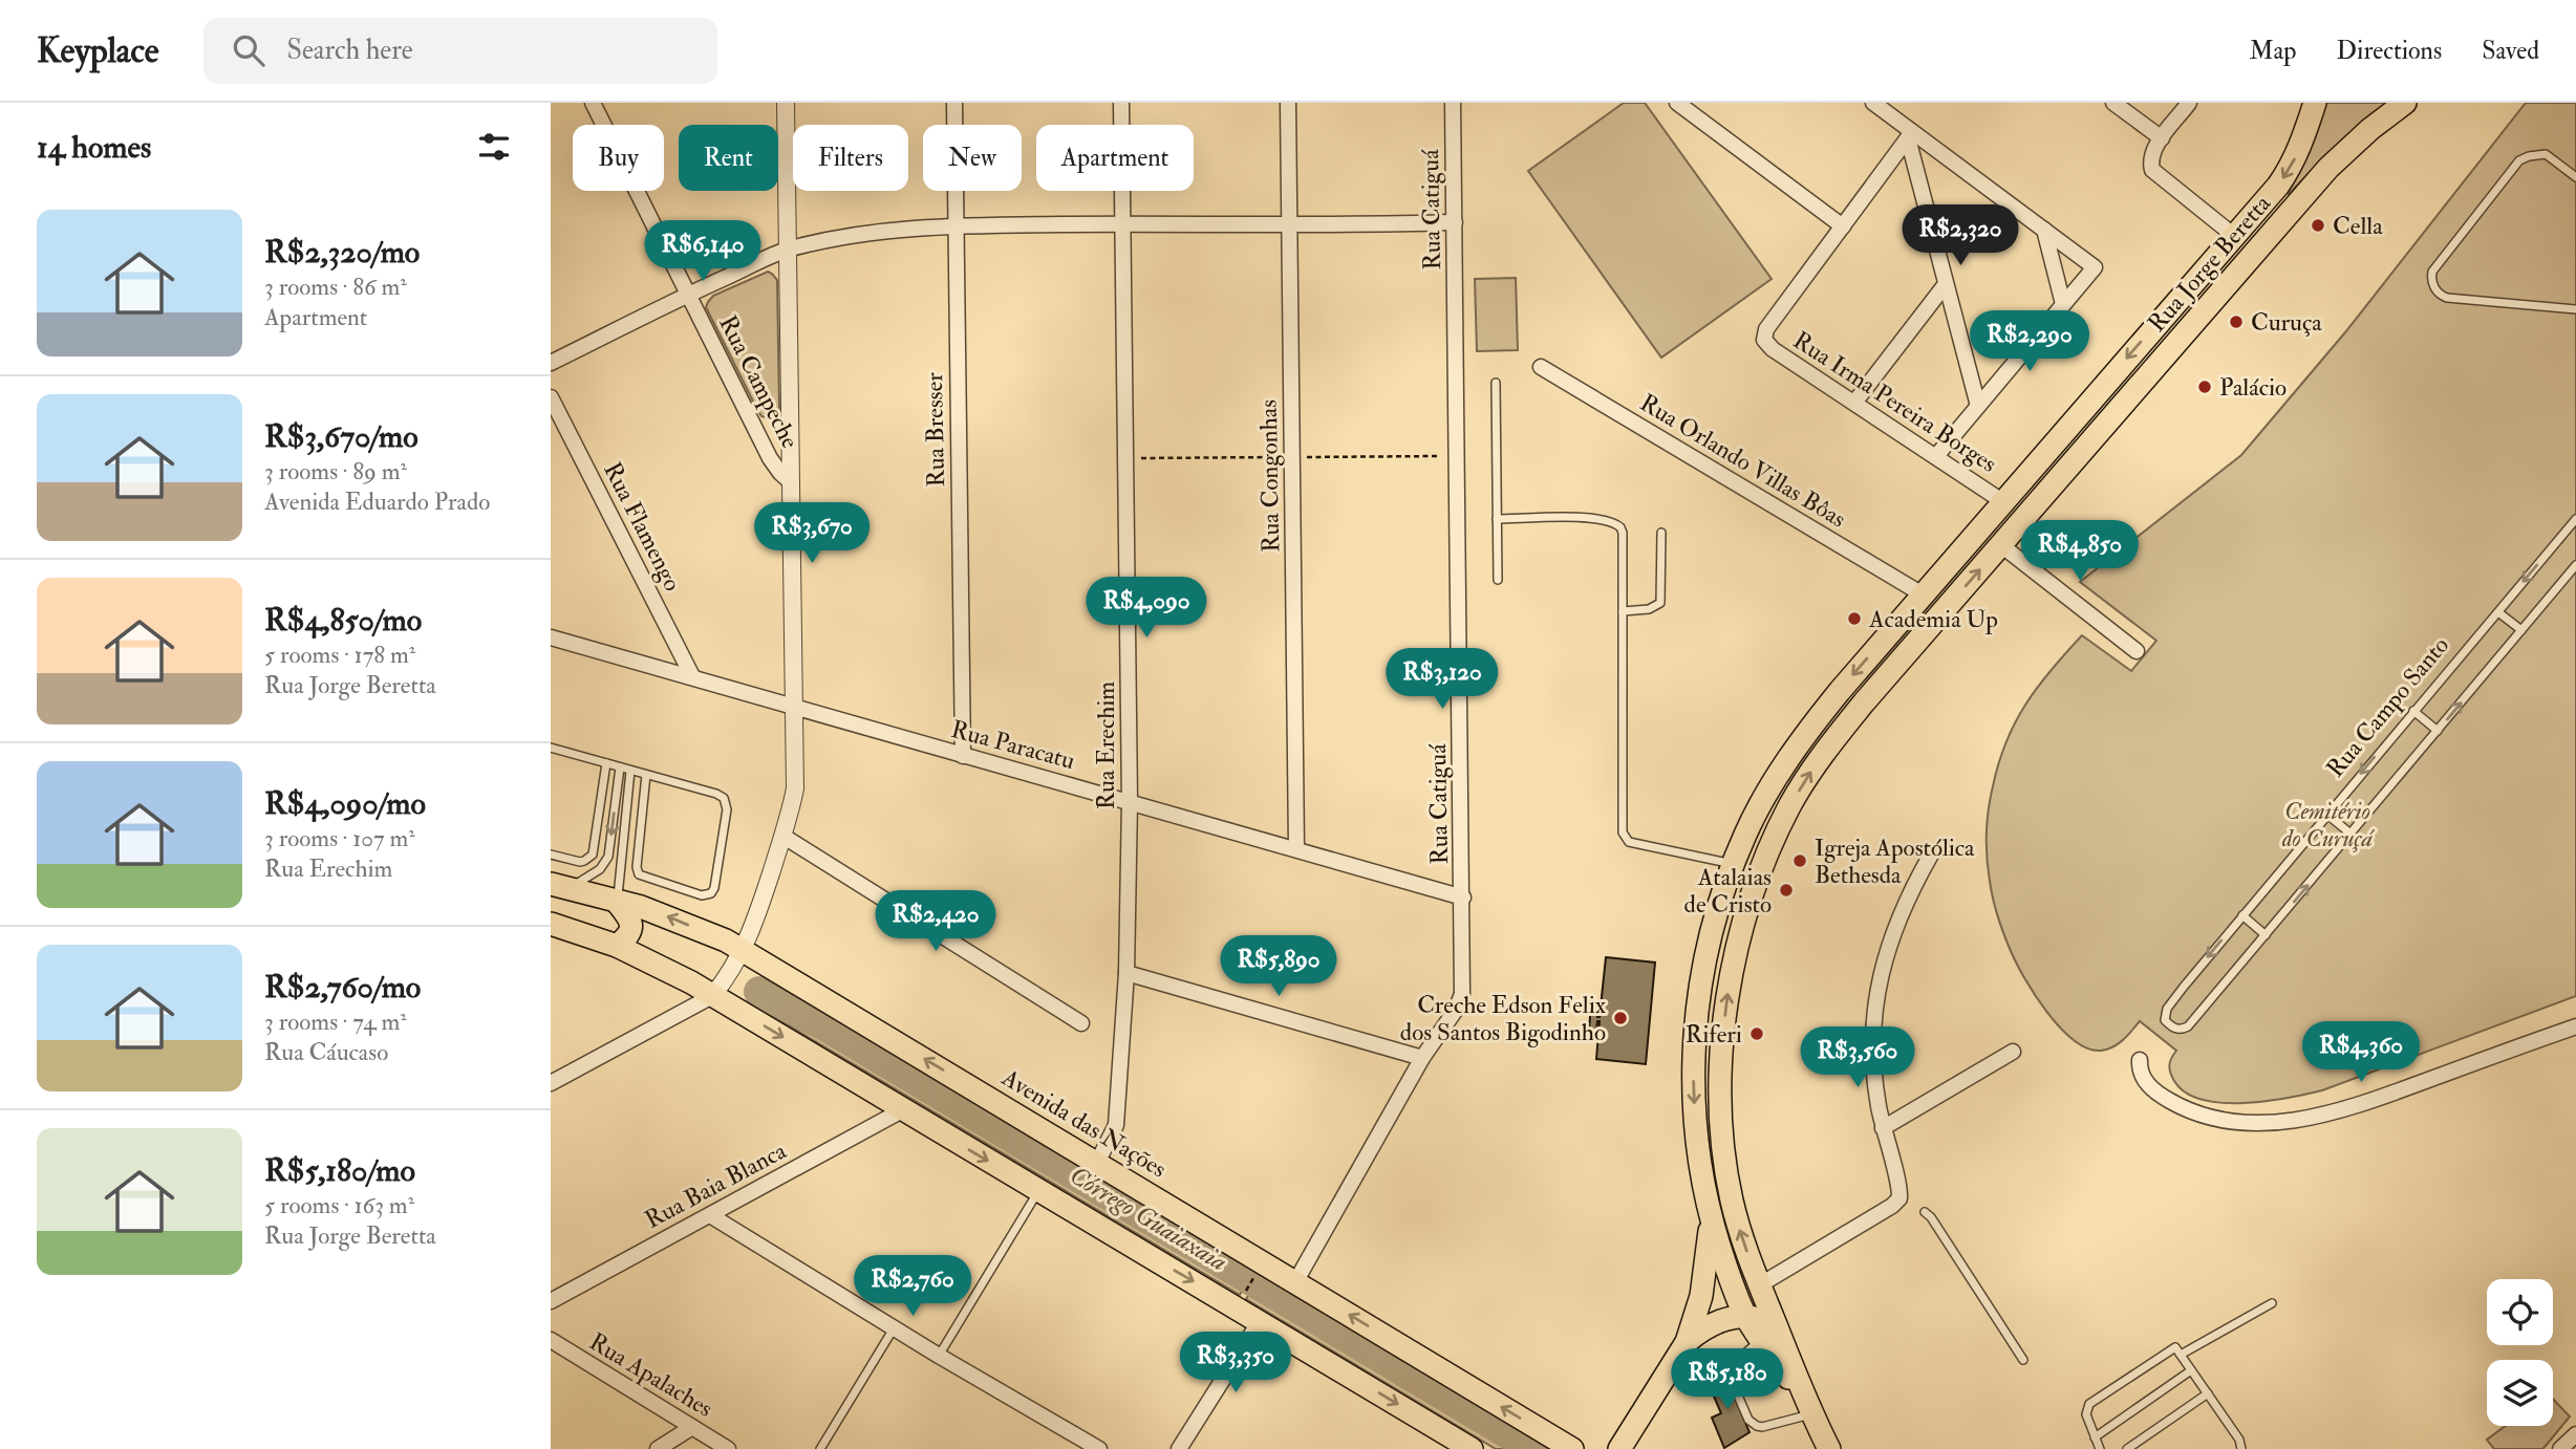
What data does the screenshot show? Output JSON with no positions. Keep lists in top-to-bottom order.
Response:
{
  "streets": {
    "main road": ["Rua Jorge Beretta", "Avenida das Nações"],
    "street": [
      "Rua Catiguá",
      "Rua Campeche",
      "Rua Irma Pereira Borges",
      "Rua Bresser",
      "Rua Orlando Villas Bôas",
      "Rua Congonhas",
      "Rua Flamengo",
      "Rua Paracatu",
      "Rua Erechim",
      "Rua Baia Blanca",
      "Rua Apalaches"
    ],
    "lane": ["Rua Campo Santo"]
  },
  "crossings": [
    ["Rua Catiguá", "Rua Paracatu"],
    ["Rua Catiguá", "Avenida das Nações"],
    ["Rua Jorge Beretta", "Rua Irma Pereira Borges"],
    ["Rua Jorge Beretta", "Rua Orlando Villas Bôas"],
    ["Rua Bresser", "Rua Paracatu"],
    ["Rua Congonhas", "Rua Paracatu"],
    ["Rua Flamengo", "Rua Paracatu"],
    ["Rua Paracatu", "Rua Erechim"],
    ["Rua Erechim", "Avenida das Nações"]
  ],
  "water": ["Córrego Guaiaxaia"],
  "parks": ["Cemitério do Curuçá"],
  "places": [
    "Cella",
    "Curuça",
    "Palácio",
    "Academia Up",
    "Igreja Apostólica Bethesda",
    "Atalaias de Cristo",
    "Creche Edson Felix dos Santos Bigodinho",
    "Riferi"
  ],
  "page": {
    "header": "Keyplace",
    "search": "Search here",
    "nav": ["Map", "Directions", "Saved"],
    "heading": "14 homes",
    "chip": [
      "Buy",
      "Rent",
      "Filters",
      "New",
      "Apartment"
    ],
    "list": [
      {
        "name": "R$2,320/mo",
        "note": "3 rooms · 86 m² · Apartment"
      },
      {
        "name": "R$3,670/mo",
        "note": "3 rooms · 89 m² · Avenida Eduardo Prado"
      },
      {
        "name": "R$4,850/mo",
        "note": "5 rooms · 178 m² · Rua Jorge Beretta"
      },
      {
        "name": "R$4,090/mo",
        "note": "3 rooms · 107 m² · Rua Erechim"
      },
      {
        "name": "R$2,760/mo",
        "note": "3 rooms · 74 m² · Rua Cáucaso"
      },
      {
        "name": "R$5,180/mo",
        "note": "5 rooms · 163 m² · Rua Jorge Beretta"
      }
    ],
    "price": [
      "R$2,320",
      "R$6,140",
      "R$2,290",
      "R$3,670",
      "R$4,850",
      "R$4,090",
      "R$3,120",
      "R$2,420",
      "R$5,890",
      "R$4,360",
      "R$3,560",
      "R$2,760",
      "R$3,350",
      "R$5,180"
    ]
  }
}
